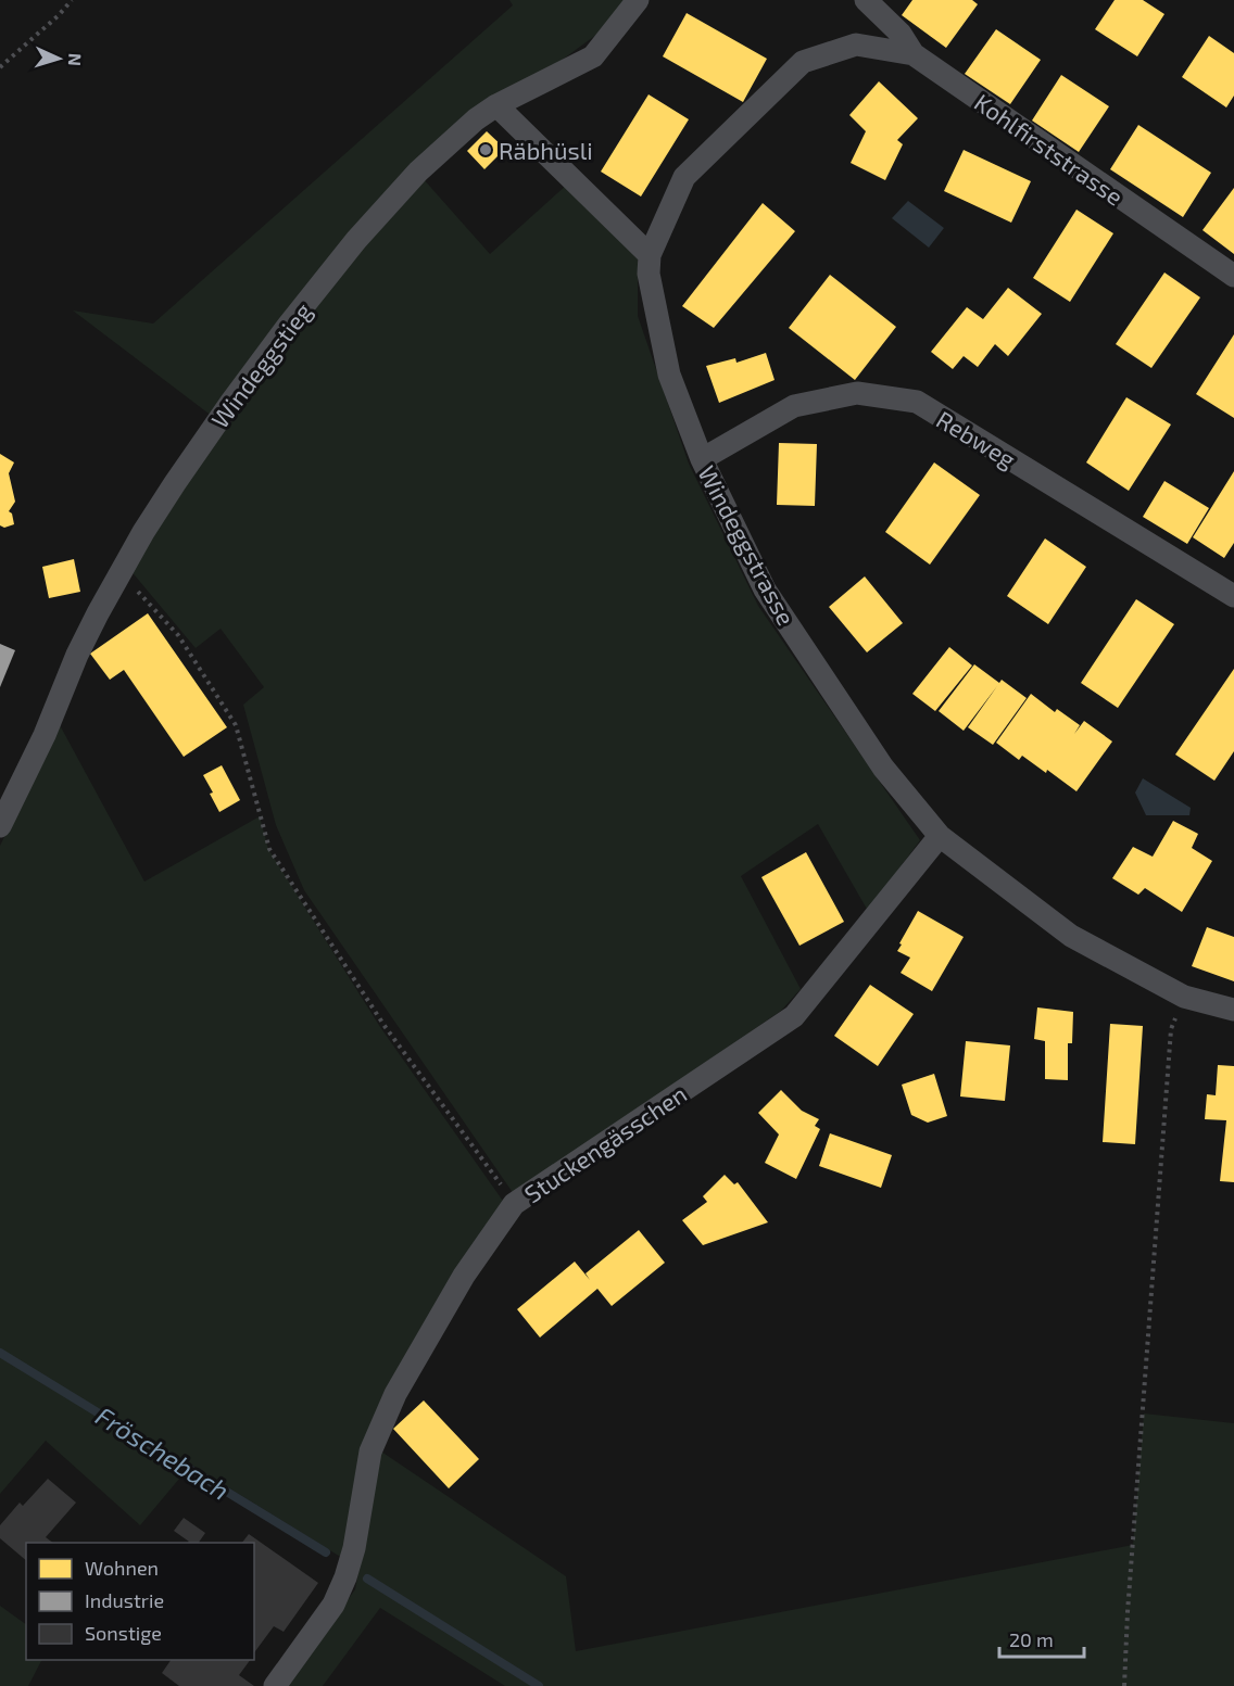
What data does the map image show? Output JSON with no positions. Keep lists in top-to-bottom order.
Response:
{
  "streets": {
    "street": [
      "Kohlfirststrasse",
      "Windeggstieg",
      "Rebweg",
      "Windeggstrasse",
      "Stuckengässchen"
    ]
  },
  "crossings": [
    ["Kohlfirststrasse", "Windeggstrasse"],
    ["Rebweg", "Windeggstrasse"],
    ["Windeggstrasse", "Stuckengässchen"]
  ],
  "water": ["Fröschebach"],
  "places": ["Räbhüsli"],
  "legend": ["Wohnen", "Industrie", "Sonstige"],
  "scale_bar": "20 m",
  "north": "right"
}
